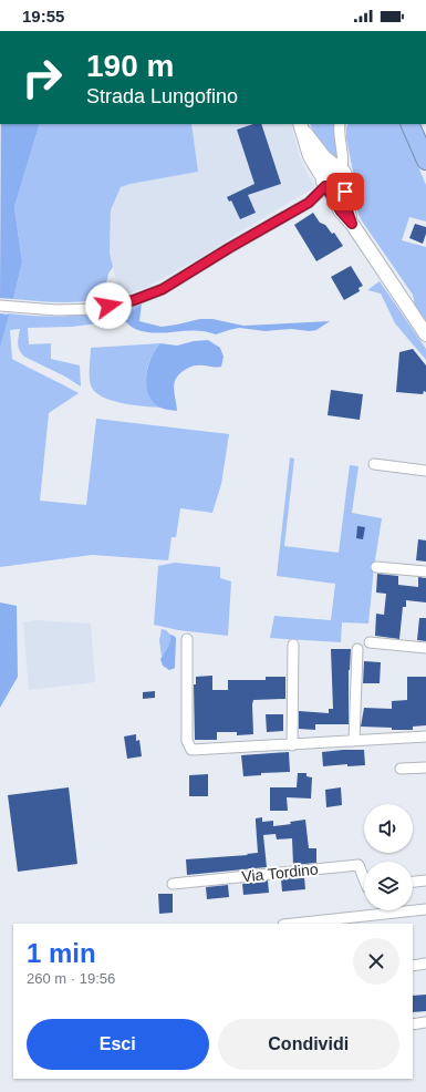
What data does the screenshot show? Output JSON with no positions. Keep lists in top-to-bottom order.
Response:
{
  "streets": {
    "street": ["Via Tordino"]
  },
  "page": {
    "status": "19:55",
    "turn": ["190 m", "Strada Lungofino"],
    "heading": ["1 min", "260 m · 19:56"],
    "buttons": ["Esci", "Condividi"]
  }
}
